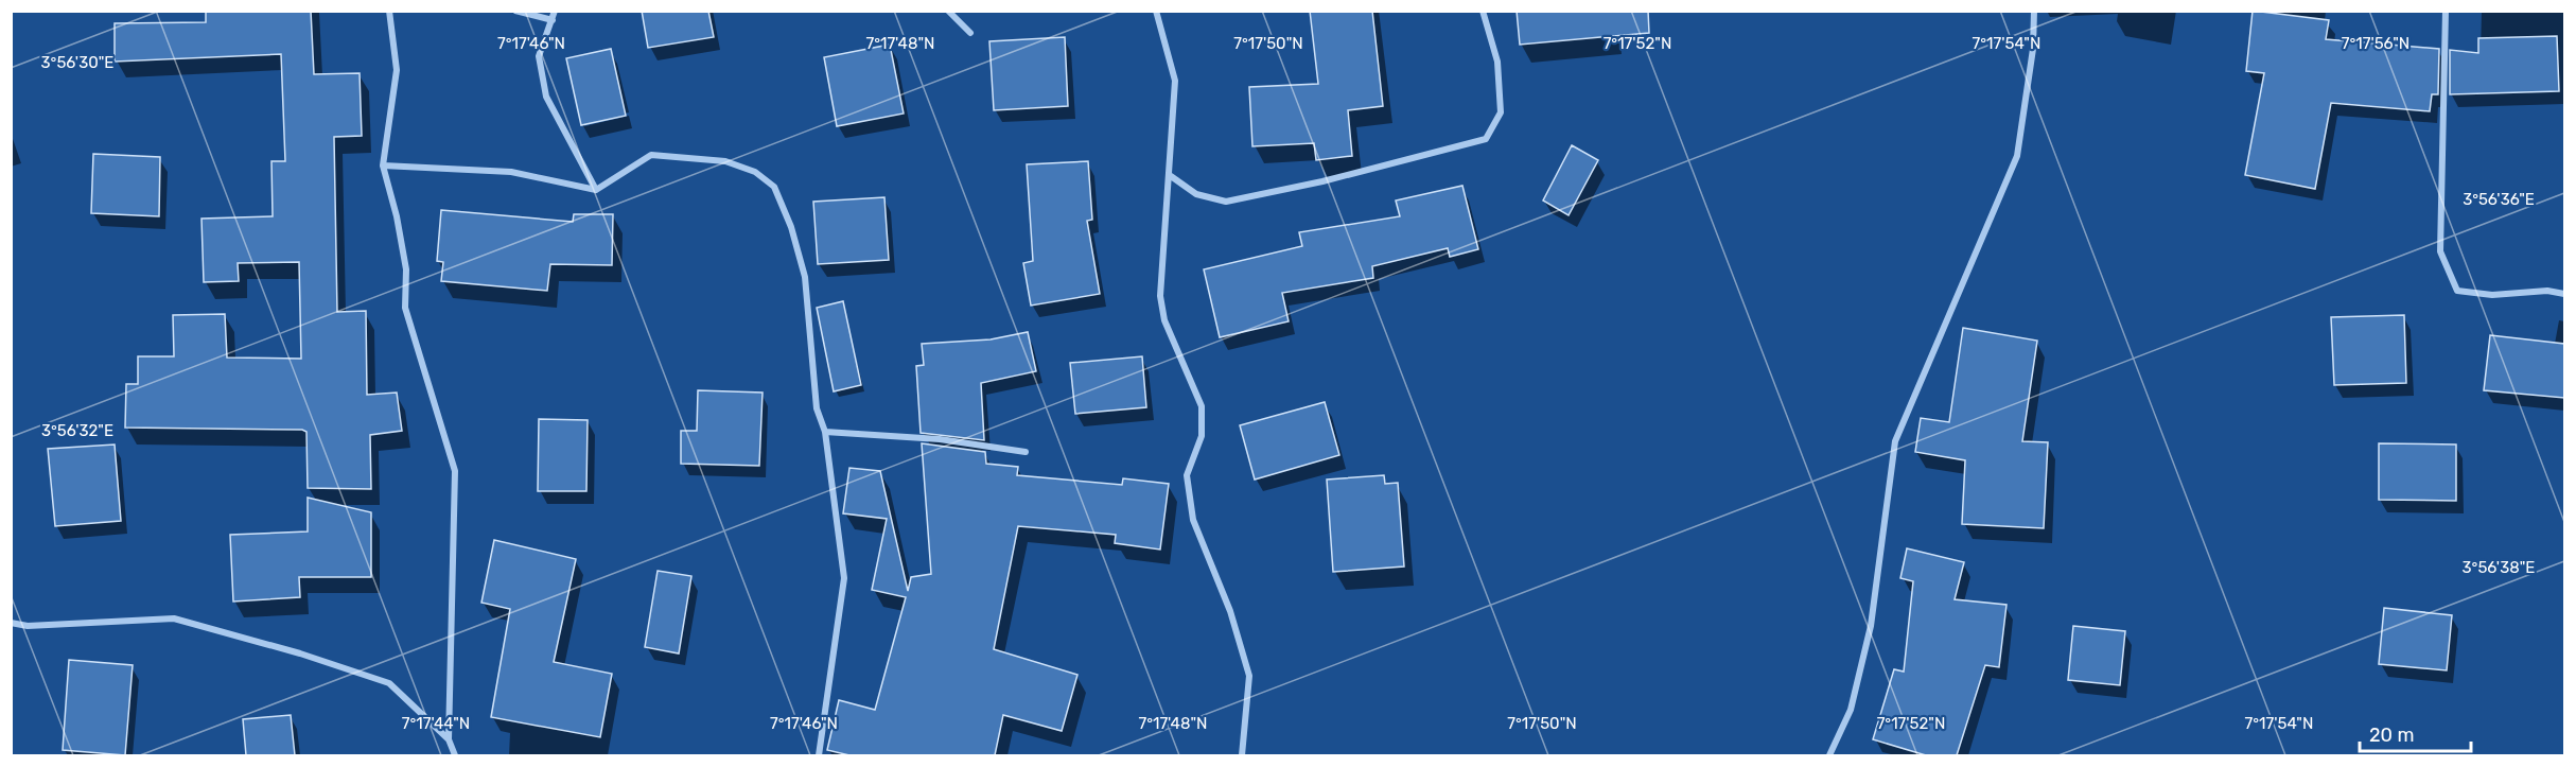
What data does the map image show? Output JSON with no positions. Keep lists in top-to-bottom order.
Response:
{
  "scale_bar": "20 m",
  "coordinates": [
    "7°17'54\"N",
    "7°17'56\"N",
    "7°17'46\"N",
    "7°17'48\"N",
    "7°17'50\"N",
    "7°17'52\"N",
    "3°56'30\"E",
    "3°56'36\"E",
    "3°56'32\"E",
    "3°56'38\"E",
    "7°17'44\"N"
  ]
}
